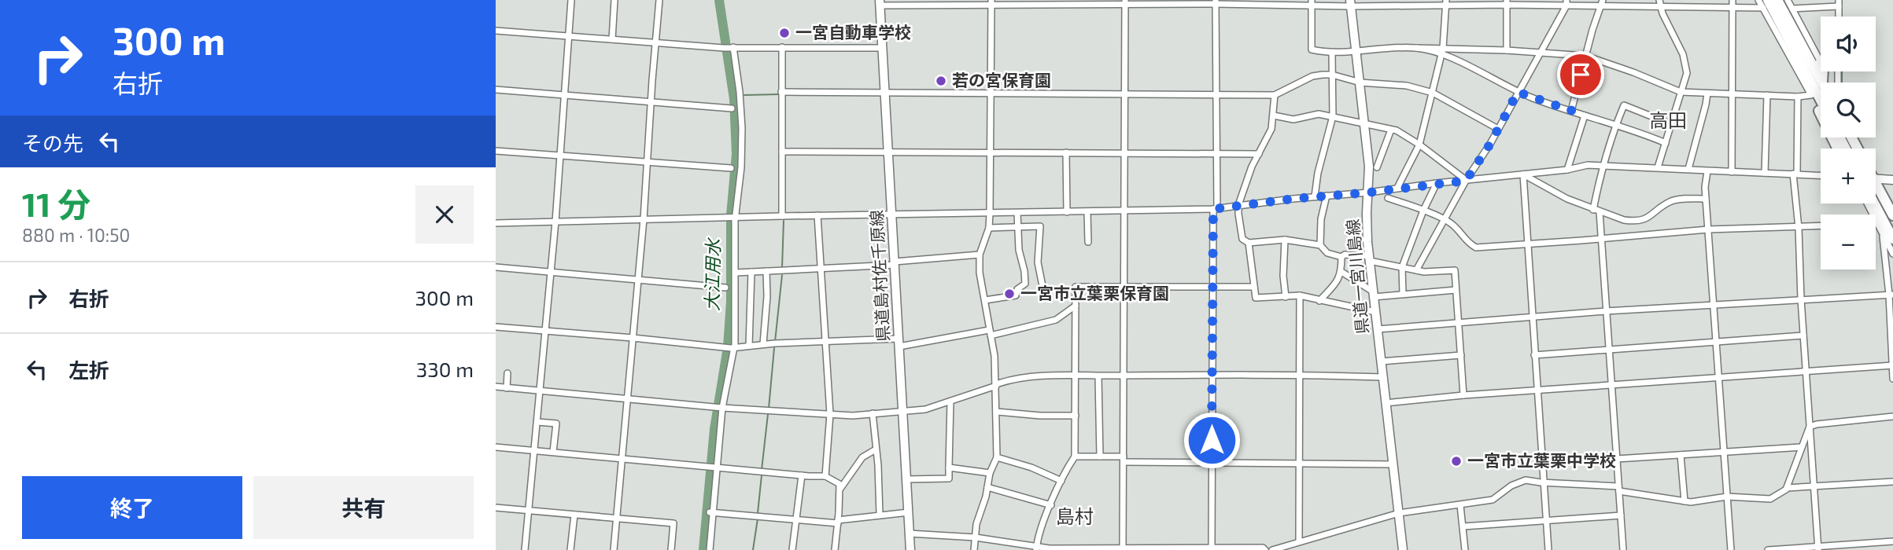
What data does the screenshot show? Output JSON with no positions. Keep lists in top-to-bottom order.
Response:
{
  "streets": {
    "main road": ["県道島村佐千原線", "県道一宮川島線"]
  },
  "districts": ["高田", "島村"],
  "water": ["大江用水"],
  "places": [
    "一宮自動車学校",
    "若の宮保育園",
    "一宮市立葉栗保育園",
    "一宮市立葉栗中学校"
  ],
  "page": {
    "turn": ["300 m", "右折"],
    "map_buttons": ["+", "−"],
    "then": "その先",
    "heading": ["11 分", "880 m · 10:50"],
    "list": [
      {
        "name": "右折",
        "value": "300 m"
      },
      {
        "name": "左折",
        "value": "330 m"
      }
    ],
    "buttons": ["終了", "共有"]
  }
}
